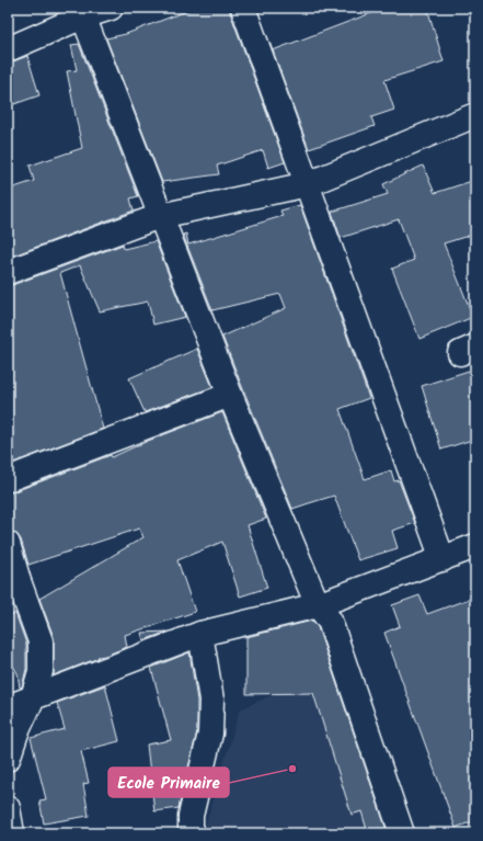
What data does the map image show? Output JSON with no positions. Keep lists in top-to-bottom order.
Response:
{
  "places": ["Ecole Primaire"]
}
